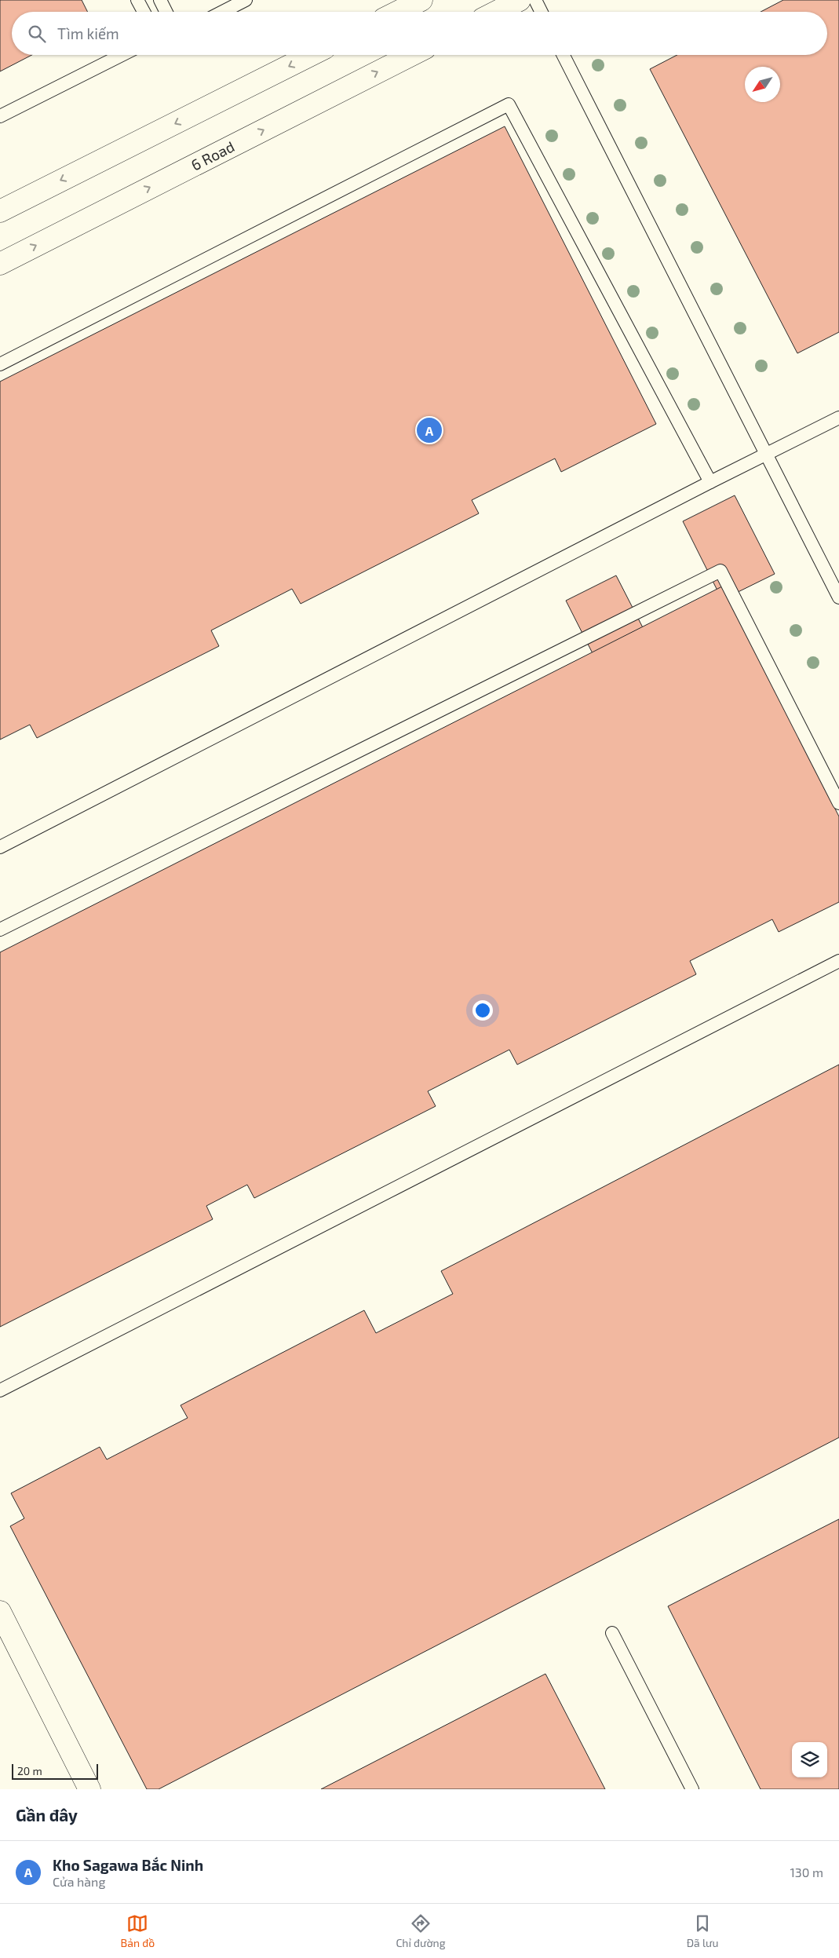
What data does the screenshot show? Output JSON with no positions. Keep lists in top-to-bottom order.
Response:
{
  "streets": {
    "main road": ["6 Road"]
  },
  "scale_bar": "20 m",
  "north": "bottom left",
  "page": {
    "search": "Tìm kiếm",
    "pins": "A",
    "scale": "20 m",
    "heading": "Gần đây",
    "list": [
      {
        "mark": "A",
        "name": "Kho Sagawa Bắc Ninh",
        "note": "Cửa hàng",
        "value": "130 m"
      }
    ],
    "nav": ["Bản đồ", "Chỉ đường", "Đã lưu"]
  }
}
